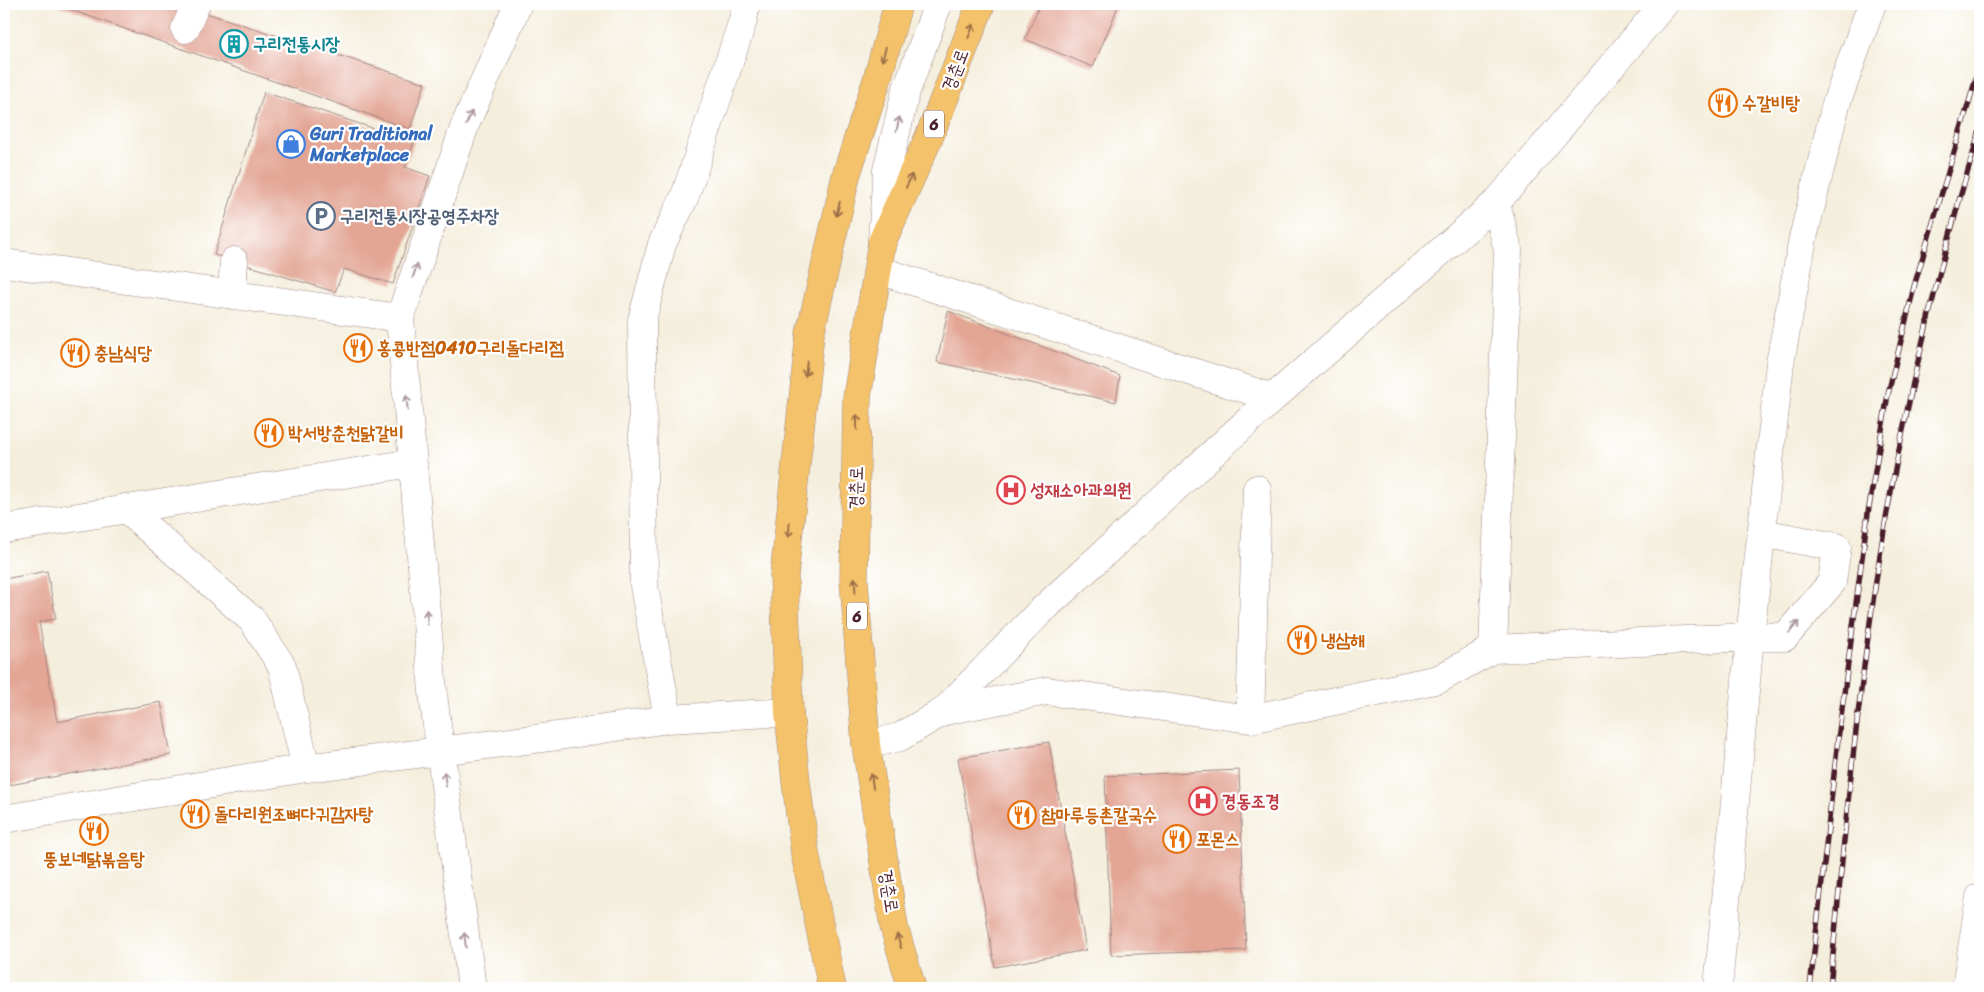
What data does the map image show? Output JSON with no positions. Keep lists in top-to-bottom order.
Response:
{
  "streets": {
    "main road": ["경춘로", "6"]
  },
  "places": {
    "building": ["구리전통시장"],
    "restaurant": [
      "수갈비탕",
      "홍콩반점0410구리돌다리점",
      "충남식당",
      "박서방춘천닭갈비",
      "냉삼해",
      "돌다리원조뼈다귀감자탕",
      "참마루등촌칼국수",
      "뚱보네닭볶음탕",
      "포몬스"
    ],
    "shop": ["Guri Traditional Marketplace"],
    "parking": ["구리전통시장공영주차장"],
    "hospital": ["성재소아과의원", "경동조경"]
  }
}
